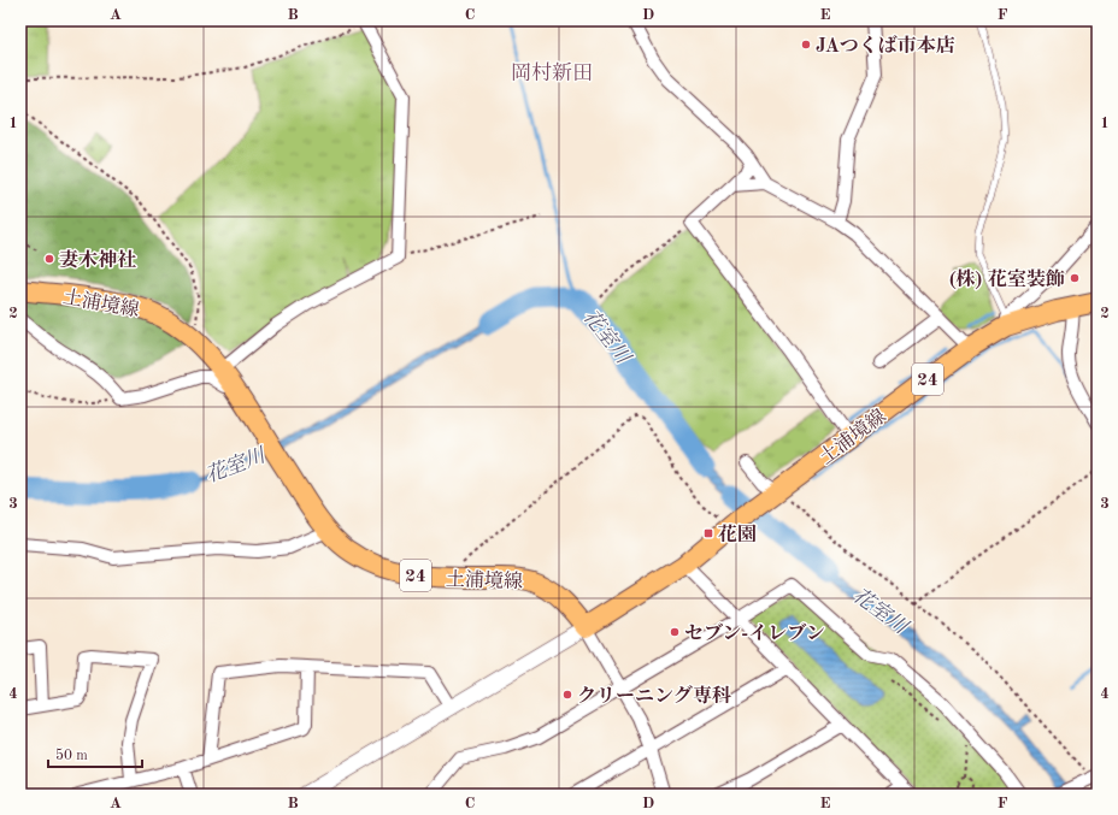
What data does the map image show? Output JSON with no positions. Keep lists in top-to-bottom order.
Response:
{
  "streets": {
    "main road": ["土浦境線", "24"]
  },
  "districts": ["岡村新田"],
  "water": ["花室川"],
  "places": {
    "other": [
      "JAつくば市本店",
      "妻木神社",
      "(株) 花室装飾",
      "セブン-イレブン",
      "クリーニング専科"
    ],
    "transit": ["花園"]
  },
  "scale_bar": "50 m",
  "grid": {
    "columns": [
      "A",
      "B",
      "C",
      "D",
      "E",
      "F"
    ],
    "rows": [
      "1",
      "2",
      "3",
      "4"
    ]
  }
}
